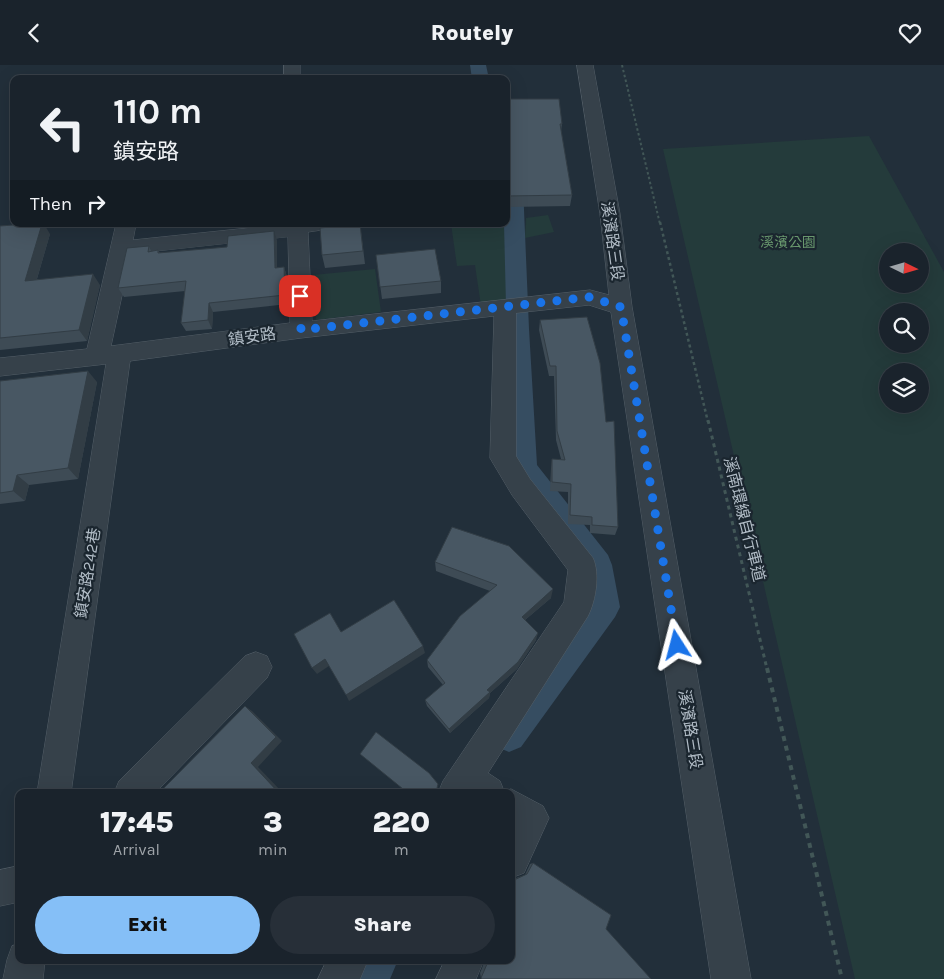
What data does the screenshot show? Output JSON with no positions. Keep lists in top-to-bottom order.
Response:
{
  "streets": {
    "street": ["溪濱路三段", "鎮安路", "鎮安路242巷"],
    "path": ["溪南環線自行車道"]
  },
  "crossings": [
    ["溪濱路三段", "鎮安路"],
    ["鎮安路", "鎮安路242巷"]
  ],
  "parks": ["溪濱公園"],
  "north": "right",
  "page": {
    "header": "Routely",
    "turn": ["110 m", "鎮安路"],
    "then": "Then",
    "eta": [
      "17:45",
      "Arrival",
      "3",
      "min",
      "220",
      "m"
    ],
    "buttons": ["Exit", "Share"]
  }
}
